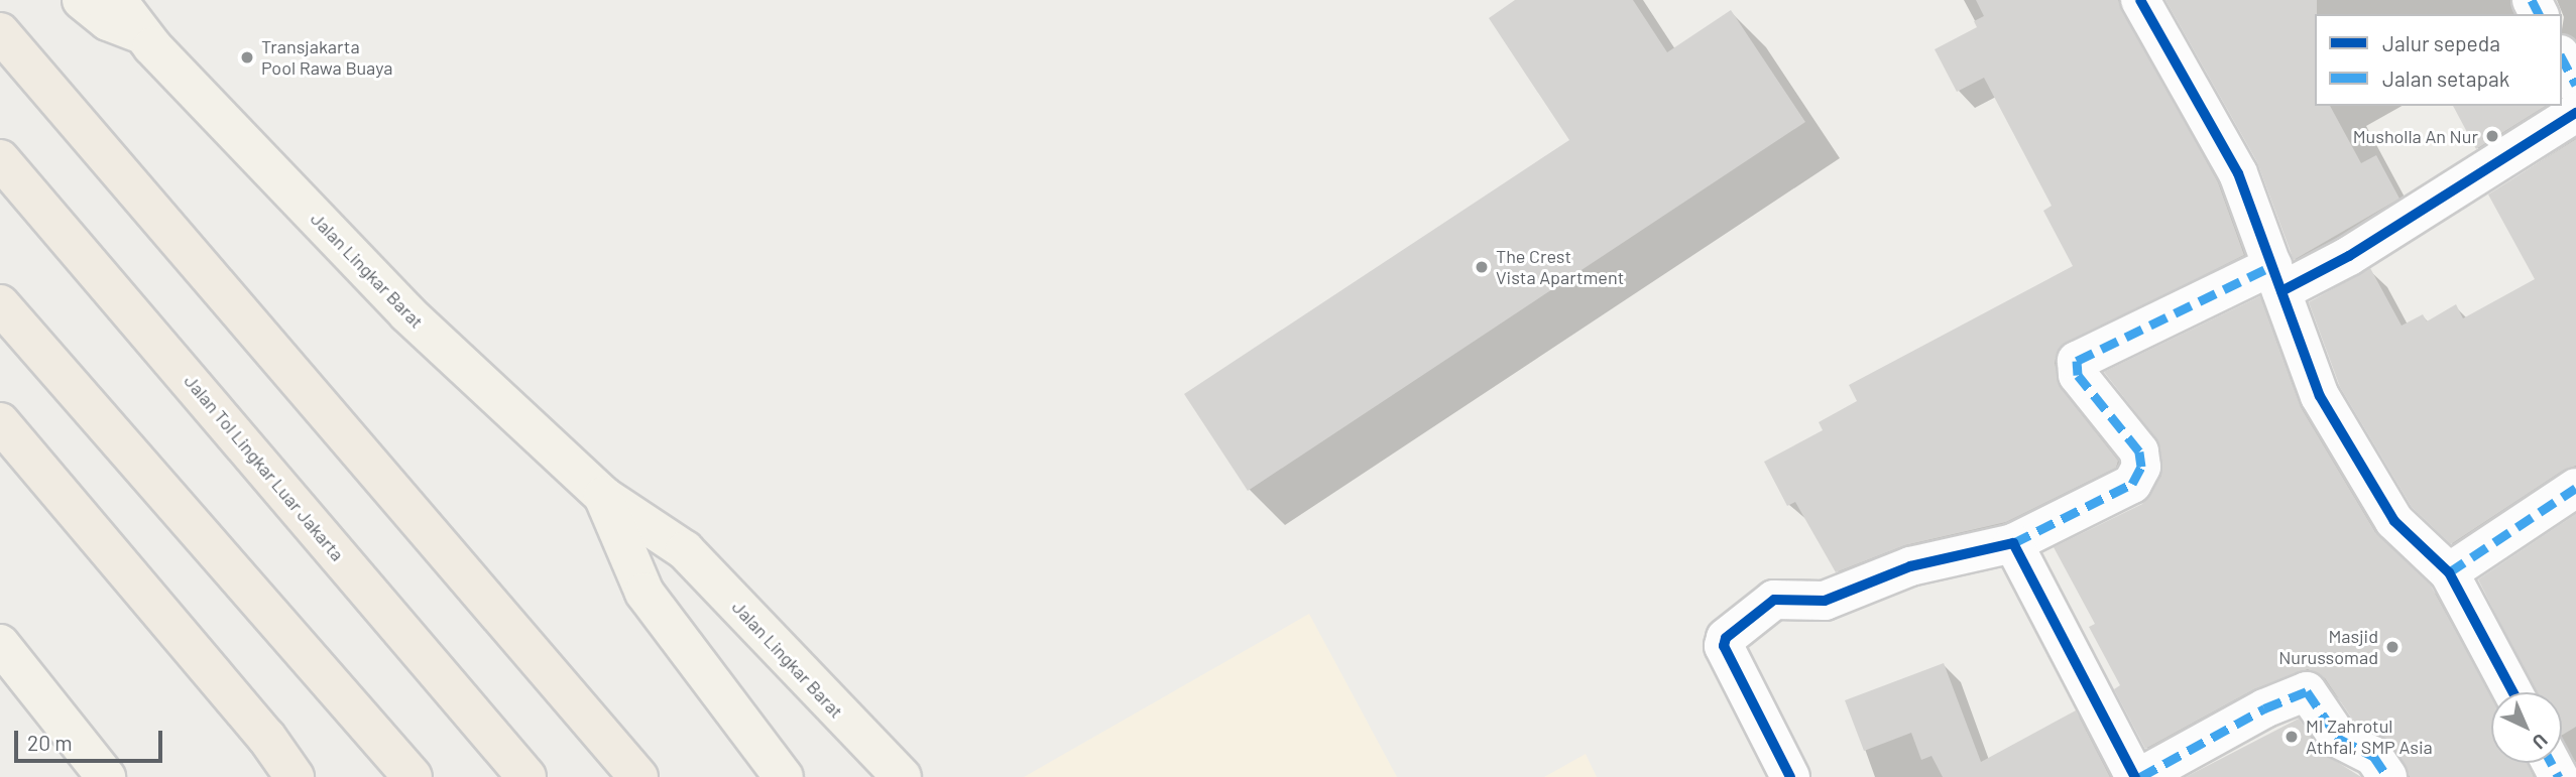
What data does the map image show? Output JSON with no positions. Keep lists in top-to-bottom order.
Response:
{
  "streets": {
    "highway": ["Jalan Tol Lingkar Luar Jakarta"],
    "main road": ["Jalan Lingkar Barat"]
  },
  "places": [
    "Transjakarta Pool Rawa Buaya",
    "Musholla An Nur",
    "The Crest Vista Apartment",
    "Masjid Nurussomad",
    "MI Zahrotul Athfal, SMP Asia"
  ],
  "legend": ["Jalur sepeda", "Jalan setapak"],
  "scale_bar": "20 m",
  "north": "bottom right"
}
